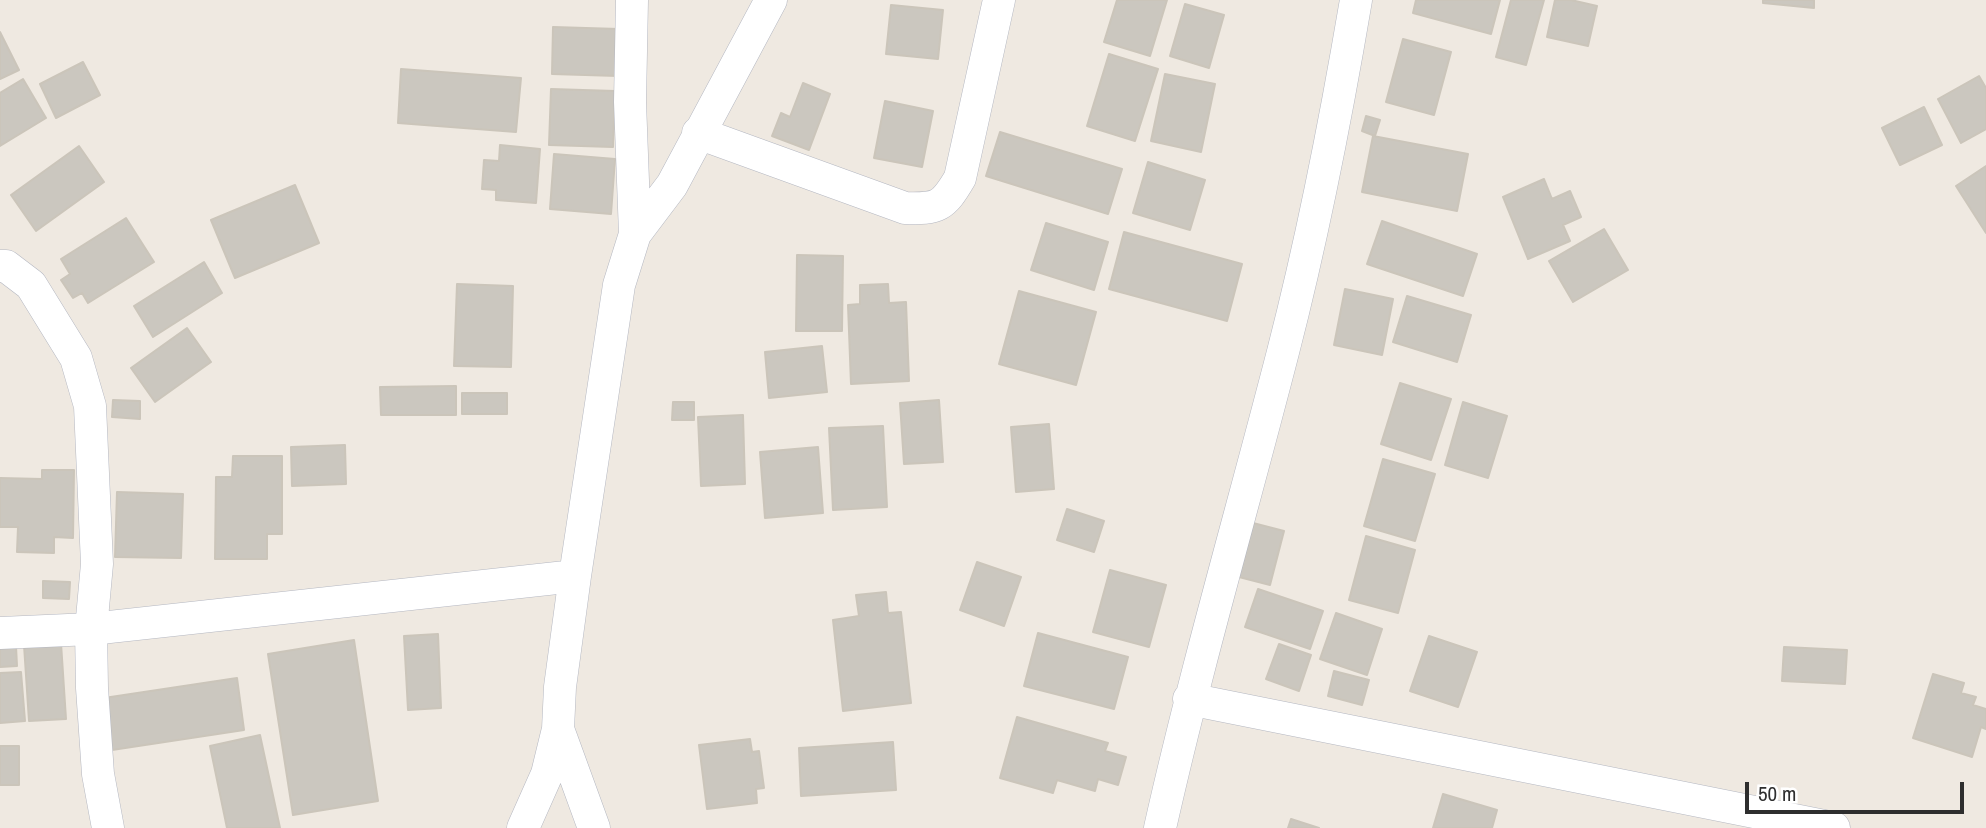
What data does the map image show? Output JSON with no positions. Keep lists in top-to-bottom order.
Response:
{
  "scale_bar": "50 m"
}
